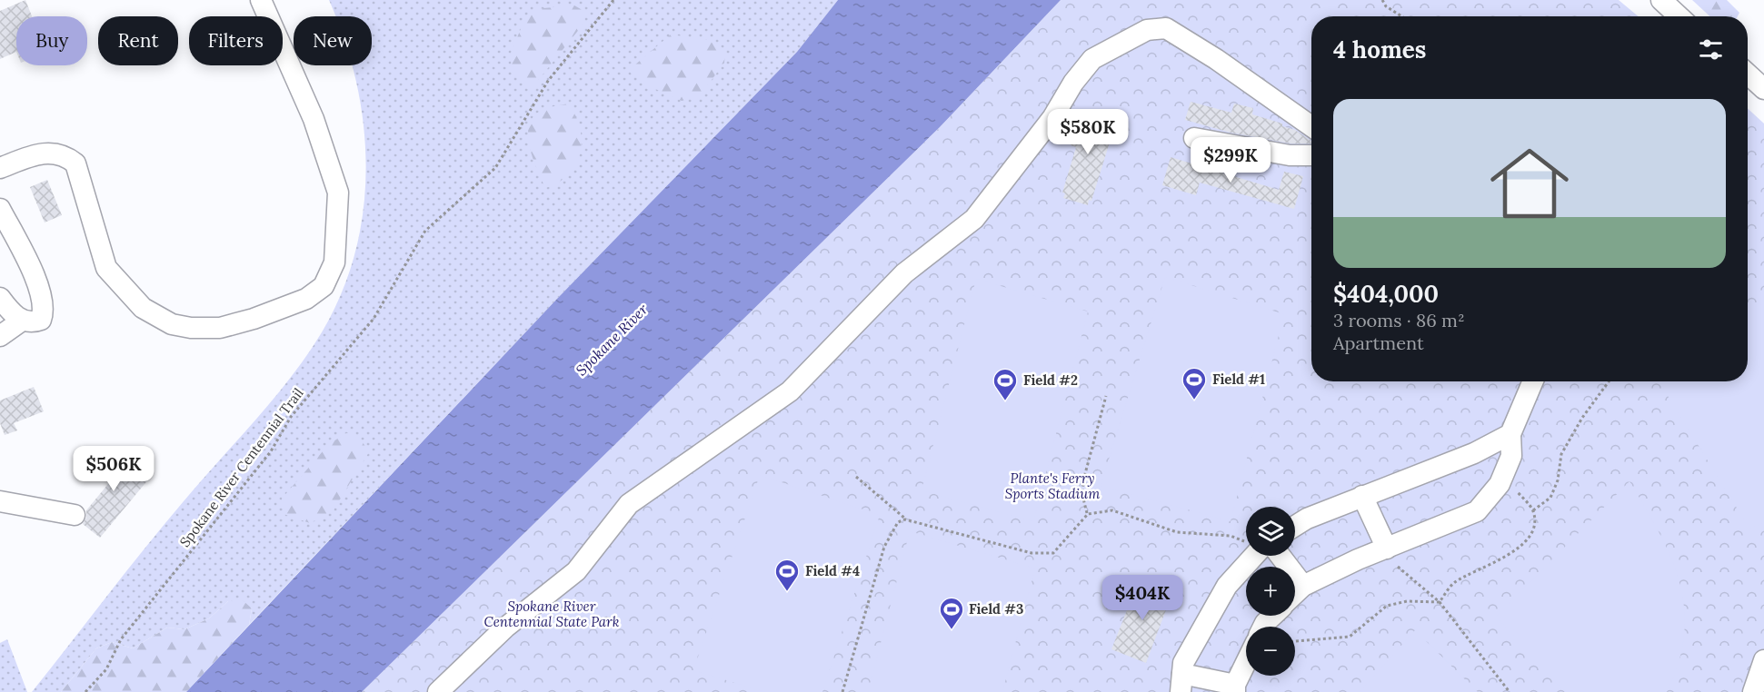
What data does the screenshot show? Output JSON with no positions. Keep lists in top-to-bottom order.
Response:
{
  "streets": {
    "path": ["Spokane River Centennial Trail"]
  },
  "water": ["Spokane River"],
  "parks": ["Plante's Ferry Sports Stadium", "Spokane River Centennial State Park"],
  "places": {
    "sports": [
      "Field #1",
      "Field #2",
      "Field #4",
      "Field #3"
    ]
  },
  "page": {
    "chip": [
      "Buy",
      "Rent",
      "Filters",
      "New"
    ],
    "heading": "4 homes",
    "list": [
      {
        "name": "$404,000",
        "note": "3 rooms · 86 m² · Apartment"
      }
    ],
    "price": [
      "$580K",
      "$299K",
      "$506K",
      "$404K"
    ],
    "map_buttons": ["+", "−"]
  }
}
